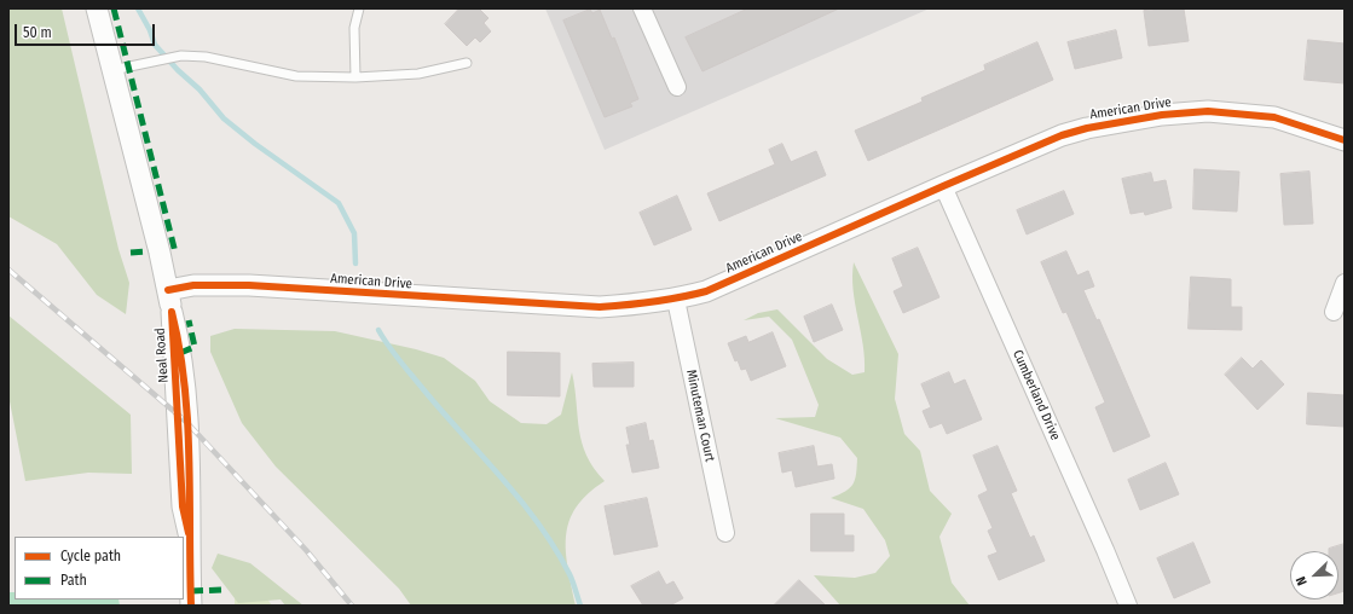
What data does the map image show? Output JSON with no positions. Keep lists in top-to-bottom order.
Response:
{
  "streets": {
    "street": [
      "American Drive",
      "Neal Road",
      "Cumberland Drive",
      "Minuteman Court"
    ]
  },
  "crossings": [
    ["American Drive", "Neal Road"],
    ["American Drive", "Cumberland Drive"],
    ["American Drive", "Minuteman Court"]
  ],
  "legend": ["Cycle path", "Path"],
  "scale_bar": "50 m",
  "north": "bottom left"
}
